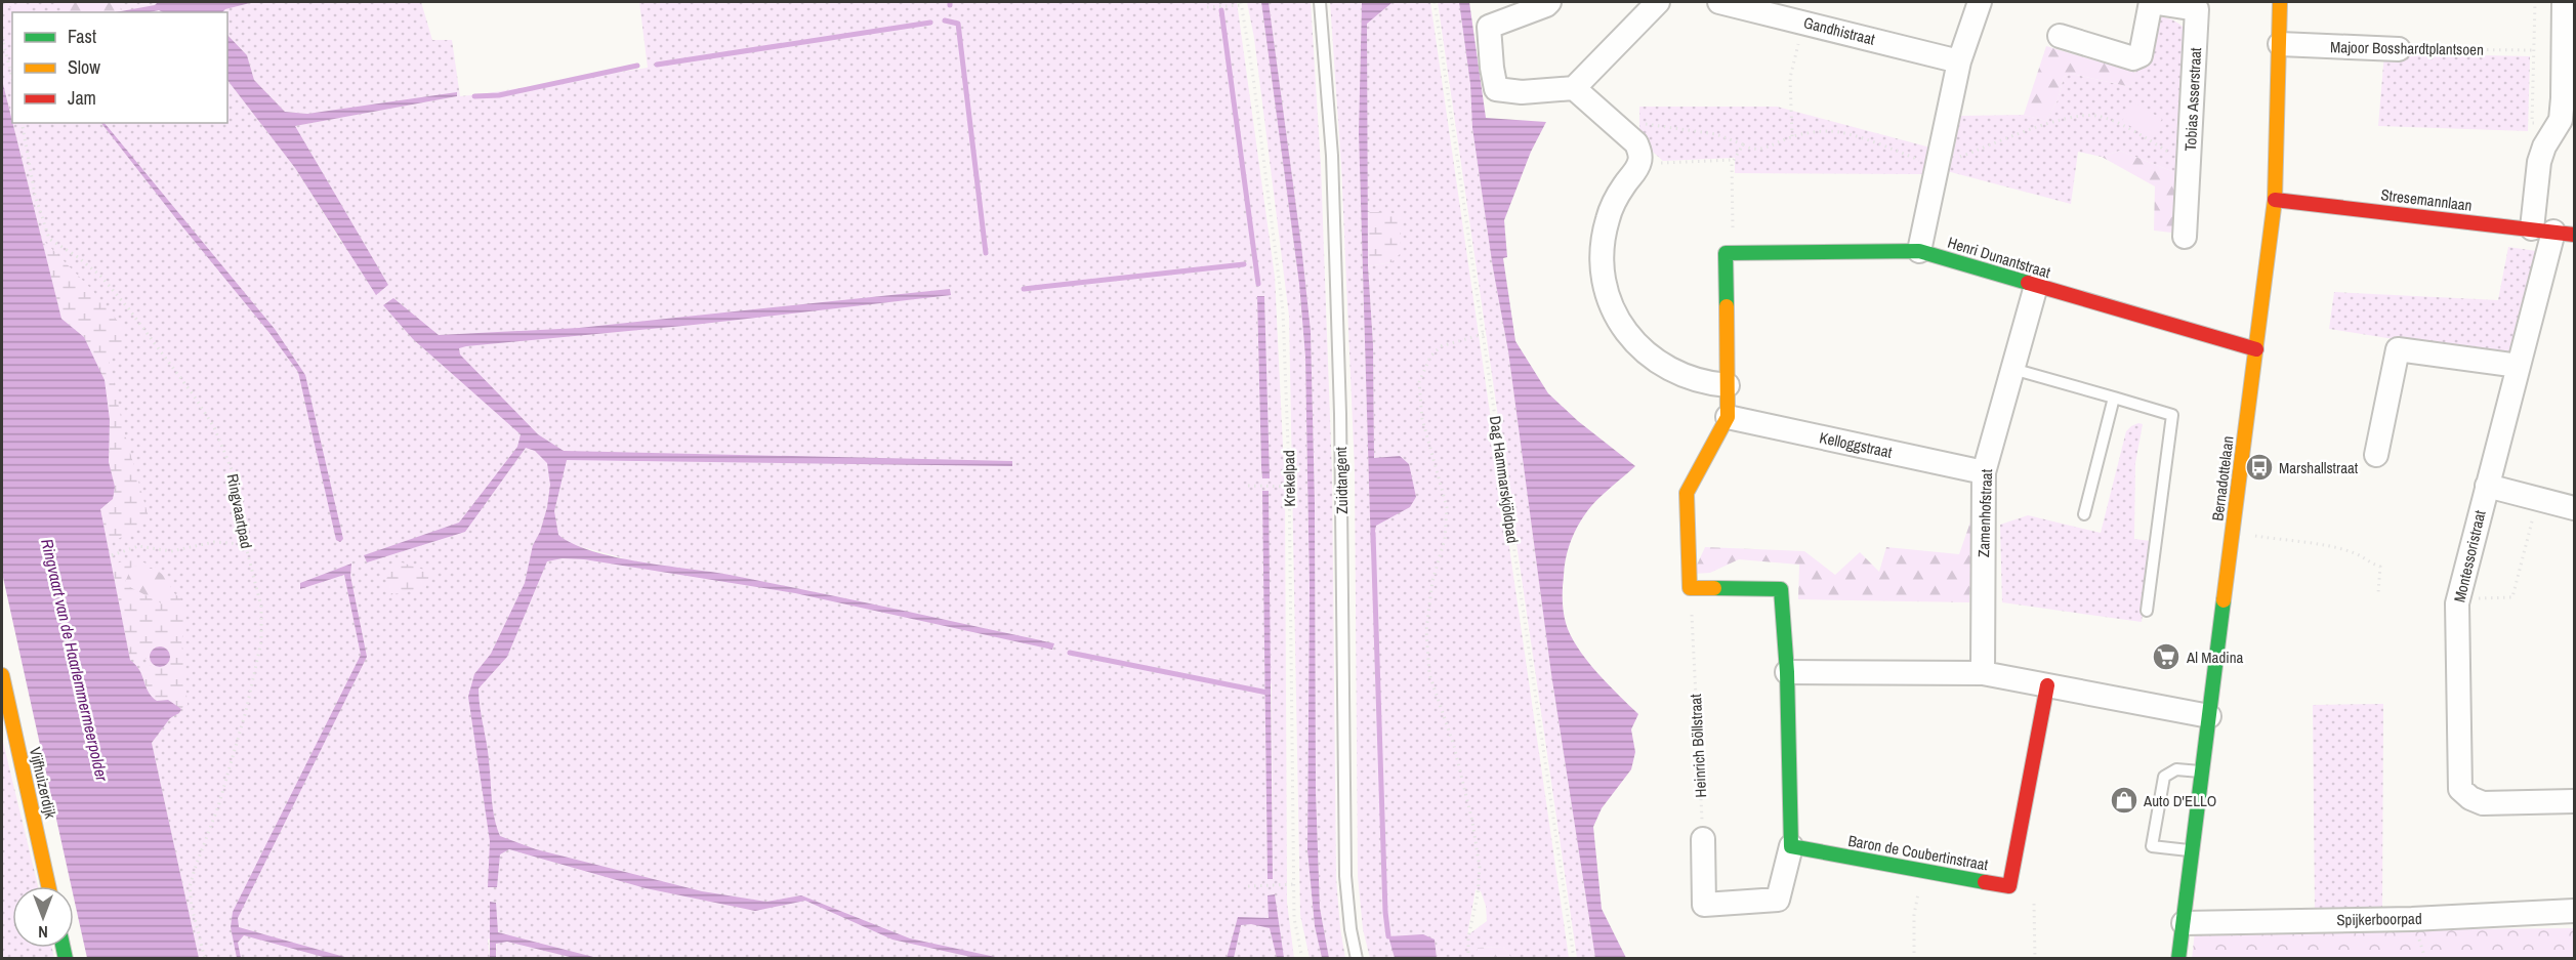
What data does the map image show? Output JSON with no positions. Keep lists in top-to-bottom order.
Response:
{
  "streets": {
    "street": [
      "Gandhistraat",
      "Majoor Bosshardtplantsoen",
      "Tobias Asserstraat",
      "Stresemannlaan",
      "Henri Dunantstraat",
      "Kelloggstraat",
      "Bernadottelaan",
      "Zamenhofstraat",
      "Montessoristraat",
      "Vijfhuizerdijk",
      "Baron de Coubertinstraat",
      "Spijkerboorpad"
    ],
    "lane": ["Zuidtangent"],
    "path": [
      "Krekelpad",
      "Dag Hammarskjöldpad",
      "Ringvaartpad",
      "Heinrich Böllstraat"
    ]
  },
  "crossings": [
    ["Majoor Bosshardtplantsoen", "Bernadottelaan"],
    ["Stresemannlaan", "Bernadottelaan"],
    ["Stresemannlaan", "Montessoristraat"],
    ["Henri Dunantstraat", "Bernadottelaan"],
    ["Henri Dunantstraat", "Zamenhofstraat"],
    ["Kelloggstraat", "Zamenhofstraat"],
    ["Bernadottelaan", "Spijkerboorpad"]
  ],
  "water": ["Ringvaart van de Haarlemmermeerpolder"],
  "places": {
    "bus stop": ["Marshallstraat"],
    "supermarket": ["Al Madina"],
    "shop": ["Auto D'ELLO"]
  },
  "legend": ["Fast", "Slow", "Jam"],
  "north": "bottom"
}
